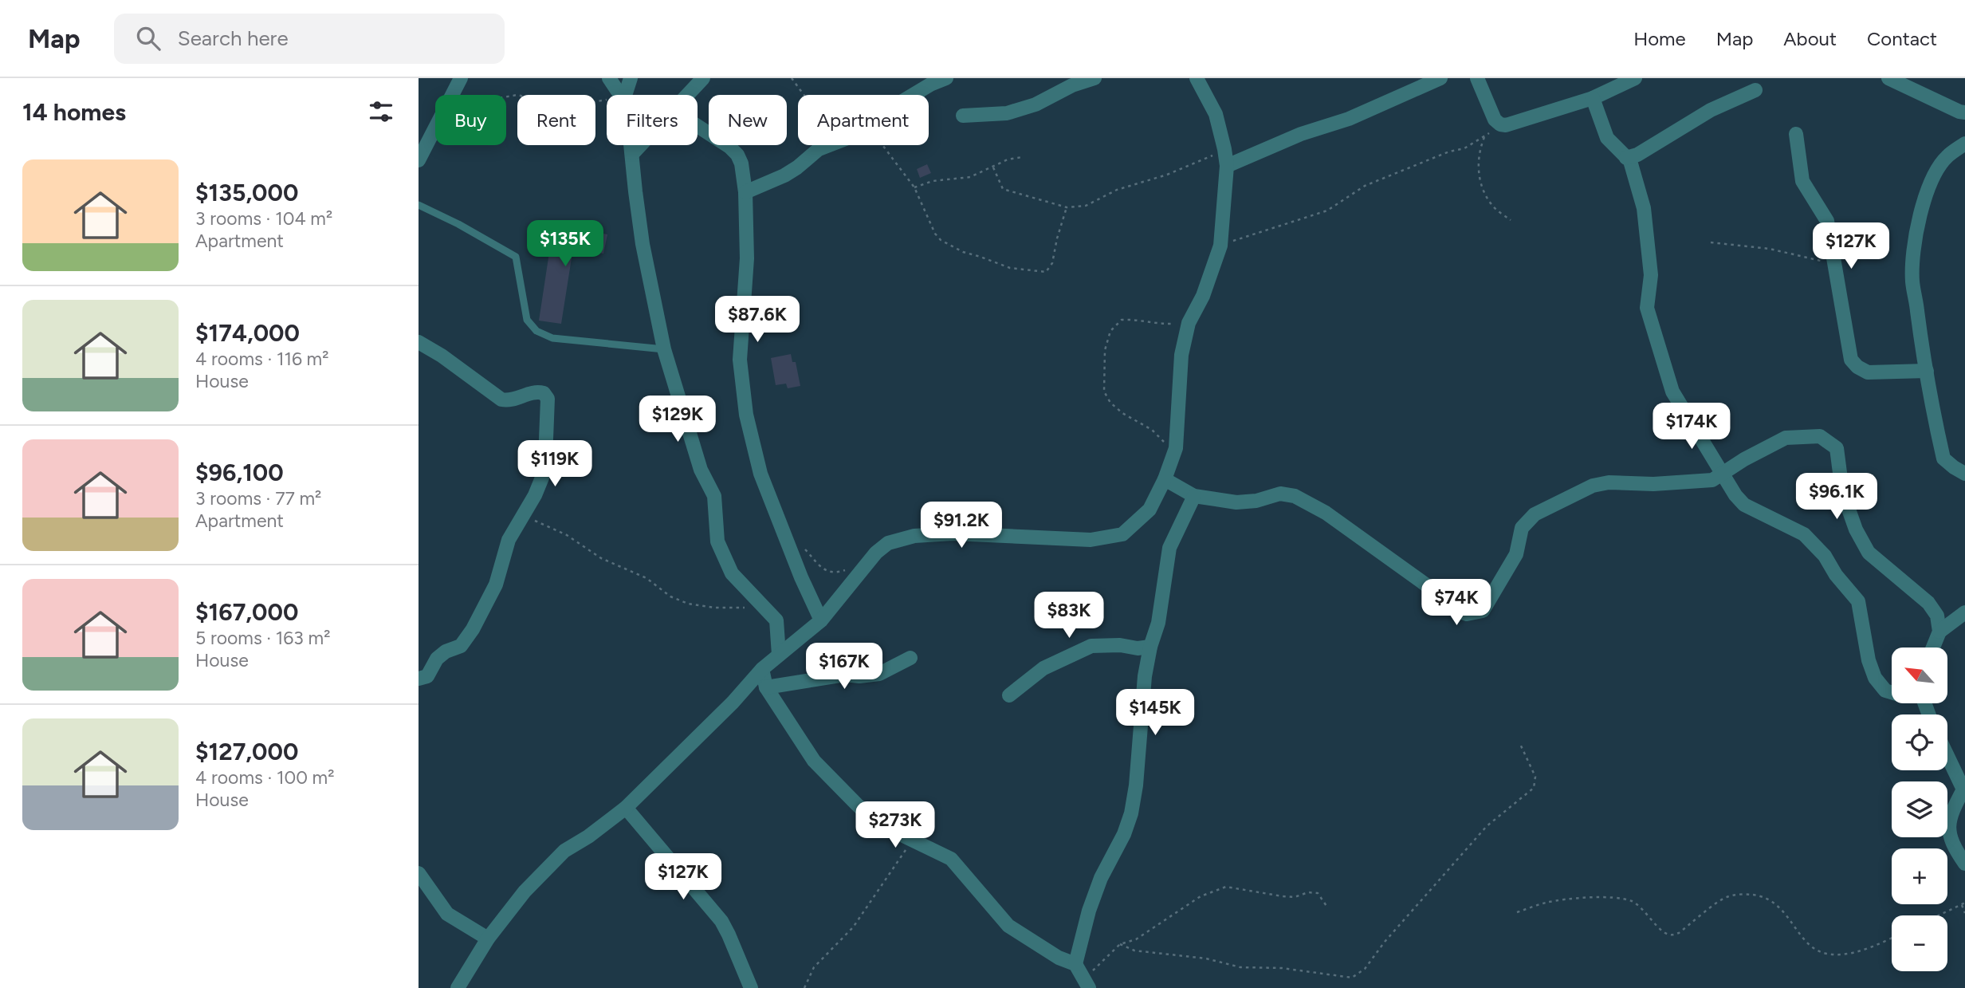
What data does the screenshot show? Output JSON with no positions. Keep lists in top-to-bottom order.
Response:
{
  "north": "top left",
  "page": {
    "header": "Map",
    "search": "Search here",
    "nav": [
      "Home",
      "Map",
      "About",
      "Contact"
    ],
    "heading": "14 homes",
    "chip": [
      "Buy",
      "Rent",
      "Filters",
      "New",
      "Apartment"
    ],
    "list": [
      {
        "name": "$135,000",
        "note": "3 rooms · 104 m² · Apartment"
      },
      {
        "name": "$174,000",
        "note": "4 rooms · 116 m² · House"
      },
      {
        "name": "$96,100",
        "note": "3 rooms · 77 m² · Apartment"
      },
      {
        "name": "$167,000",
        "note": "5 rooms · 163 m² · House"
      },
      {
        "name": "$127,000",
        "note": "4 rooms · 100 m² · House"
      }
    ],
    "price": [
      "$135K",
      "$127K",
      "$87.6K",
      "$129K",
      "$174K",
      "$119K",
      "$96.1K",
      "$91.2K",
      "$74K",
      "$83K",
      "$167K",
      "$145K",
      "$273K",
      "$127K"
    ],
    "map_buttons": ["+", "−"]
  }
}
